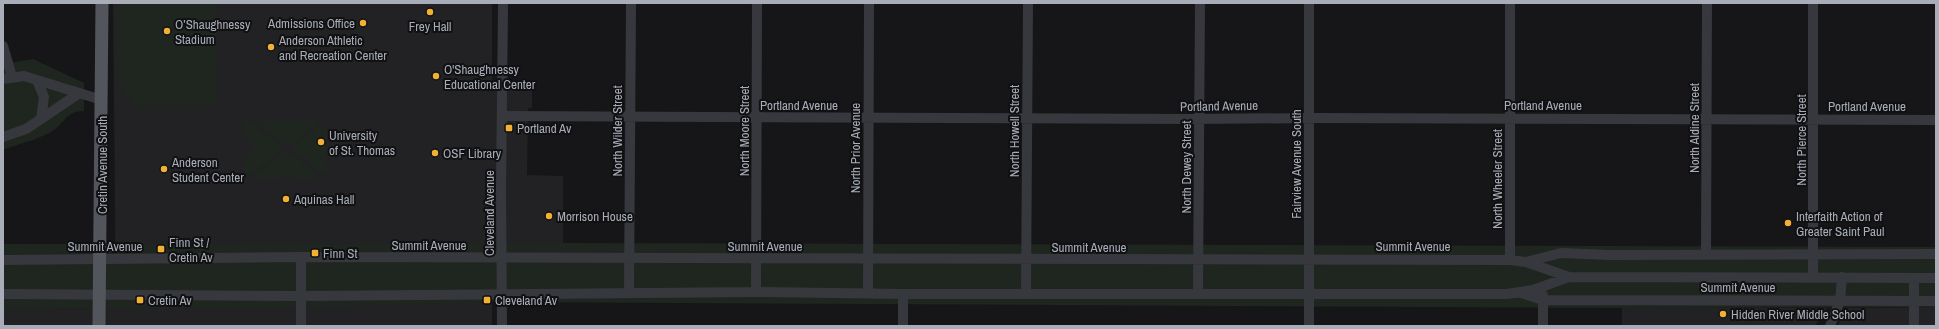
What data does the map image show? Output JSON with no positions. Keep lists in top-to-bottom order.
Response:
{
  "streets": {
    "main road": ["Cretin Avenue South"],
    "street": [
      "Portland Avenue",
      "North Aldine Street",
      "North Wilder Street",
      "North Moore Street",
      "North Howell Street",
      "North Pierce Street",
      "North Prior Avenue",
      "Fairview Avenue South",
      "North Dewey Street",
      "North Wheeler Street",
      "Cleveland Avenue",
      "Summit Avenue"
    ]
  },
  "crossings": [
    ["Portland Avenue", "North Aldine Street"],
    ["Portland Avenue", "North Wilder Street"],
    ["Portland Avenue", "North Moore Street"],
    ["Portland Avenue", "North Howell Street"],
    ["Portland Avenue", "North Pierce Street"],
    ["Portland Avenue", "North Prior Avenue"],
    ["Portland Avenue", "Fairview Avenue South"],
    ["Portland Avenue", "North Dewey Street"],
    ["Portland Avenue", "North Wheeler Street"],
    ["Portland Avenue", "Cleveland Avenue"],
    ["North Aldine Street", "Summit Avenue"],
    ["North Wilder Street", "Summit Avenue"],
    ["North Moore Street", "Summit Avenue"],
    ["North Howell Street", "Summit Avenue"],
    ["North Pierce Street", "Summit Avenue"],
    ["North Prior Avenue", "Summit Avenue"],
    ["Fairview Avenue South", "Summit Avenue"],
    ["Cretin Avenue South", "Summit Avenue"],
    ["North Dewey Street", "Summit Avenue"],
    ["North Wheeler Street", "Summit Avenue"],
    ["Cleveland Avenue", "Summit Avenue"]
  ],
  "places": {
    "other": [
      "Frey Hall",
      "Admissions Office",
      "O’Shaughnessy Stadium",
      "Anderson Athletic and Recreation Center",
      "O'Shaughnessy Educational Center",
      "University of St. Thomas",
      "OSF Library",
      "Anderson Student Center",
      "Aquinas Hall",
      "Morrison House",
      "Interfaith Action of Greater Saint Paul",
      "Hidden River Middle School"
    ],
    "transit": [
      "Portland Av",
      "Finn St / Cretin Av",
      "Finn St",
      "Cretin Av",
      "Cleveland Av"
    ]
  }
}
